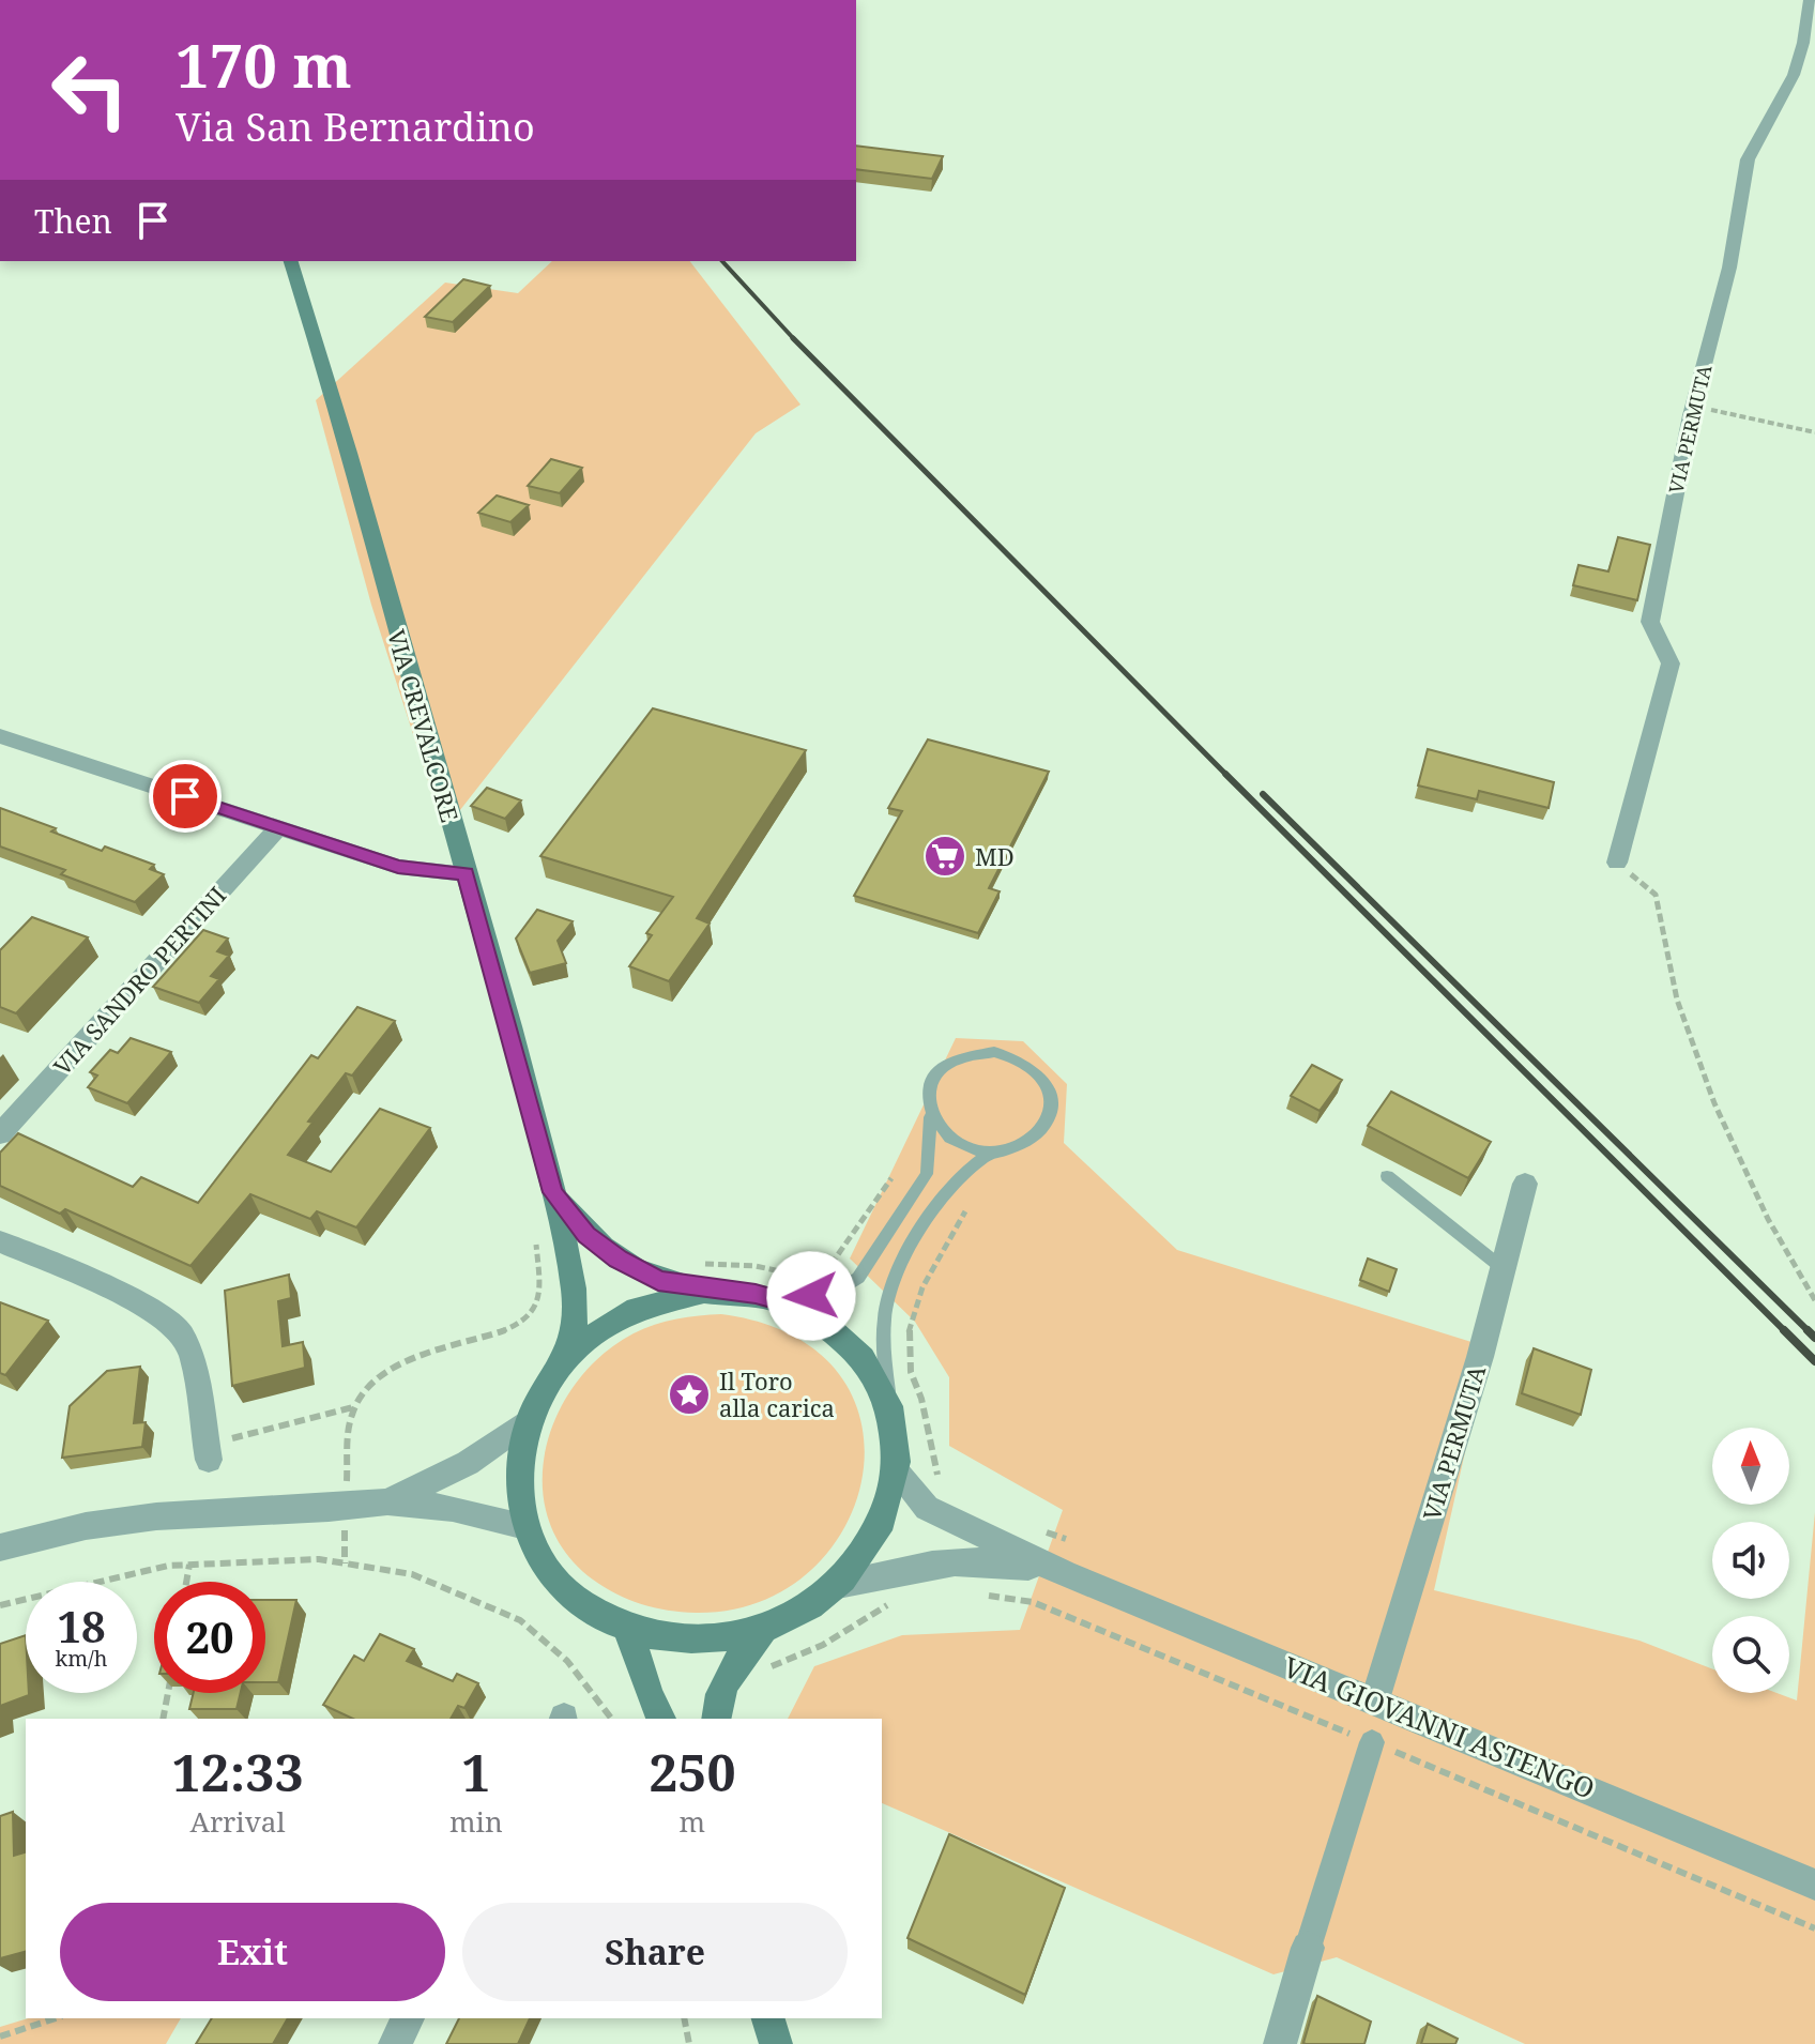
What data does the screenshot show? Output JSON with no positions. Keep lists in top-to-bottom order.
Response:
{
  "streets": {
    "main road": ["VIA CREVALCORE"],
    "street": ["VIA PERMUTA", "VIA SANDRO PERTINI", "VIA GIOVANNI ASTENGO"]
  },
  "crossings": [
    ["VIA PERMUTA", "VIA GIOVANNI ASTENGO"],
    ["VIA CREVALCORE", "VIA GIOVANNI ASTENGO"]
  ],
  "places": {
    "supermarket": ["MD"],
    "place": ["Il Toro alla carica"]
  },
  "north": "top",
  "page": {
    "turn": ["170 m", "Via San Bernardino"],
    "then": "Then",
    "speed": "18 km/h",
    "limit": "20",
    "eta": [
      "12:33",
      "Arrival",
      "1",
      "min",
      "250",
      "m"
    ],
    "buttons": ["Exit", "Share"]
  }
}
